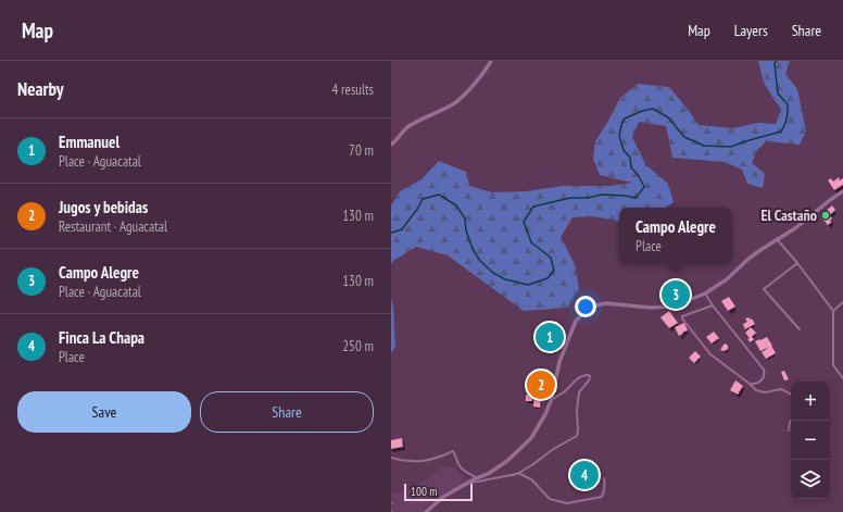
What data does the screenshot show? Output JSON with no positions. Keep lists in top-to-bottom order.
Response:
{
  "places": ["El Castaño"],
  "scale_bar": "100 m",
  "page": {
    "header": "Map",
    "nav": ["Map", "Layers", "Share"],
    "heading": ["Nearby", "4 results"],
    "list": [
      {
        "mark": "1",
        "name": "Emmanuel",
        "note": "Place · Aguacatal",
        "value": "70 m"
      },
      {
        "mark": "2",
        "name": "Jugos y bebidas",
        "note": "Restaurant · Aguacatal",
        "value": "130 m"
      },
      {
        "mark": "3",
        "name": "Campo Alegre",
        "note": "Place · Aguacatal",
        "value": "130 m"
      },
      {
        "mark": "4",
        "name": "Finca La Chapa",
        "note": "Place",
        "value": "250 m"
      }
    ],
    "popup": ["Campo Alegre", "Place"],
    "pins": [
      "3",
      "1",
      "2",
      "4"
    ],
    "buttons": ["Save", "Share"],
    "map_buttons": ["+", "−"],
    "scale": "100 m"
  }
}
